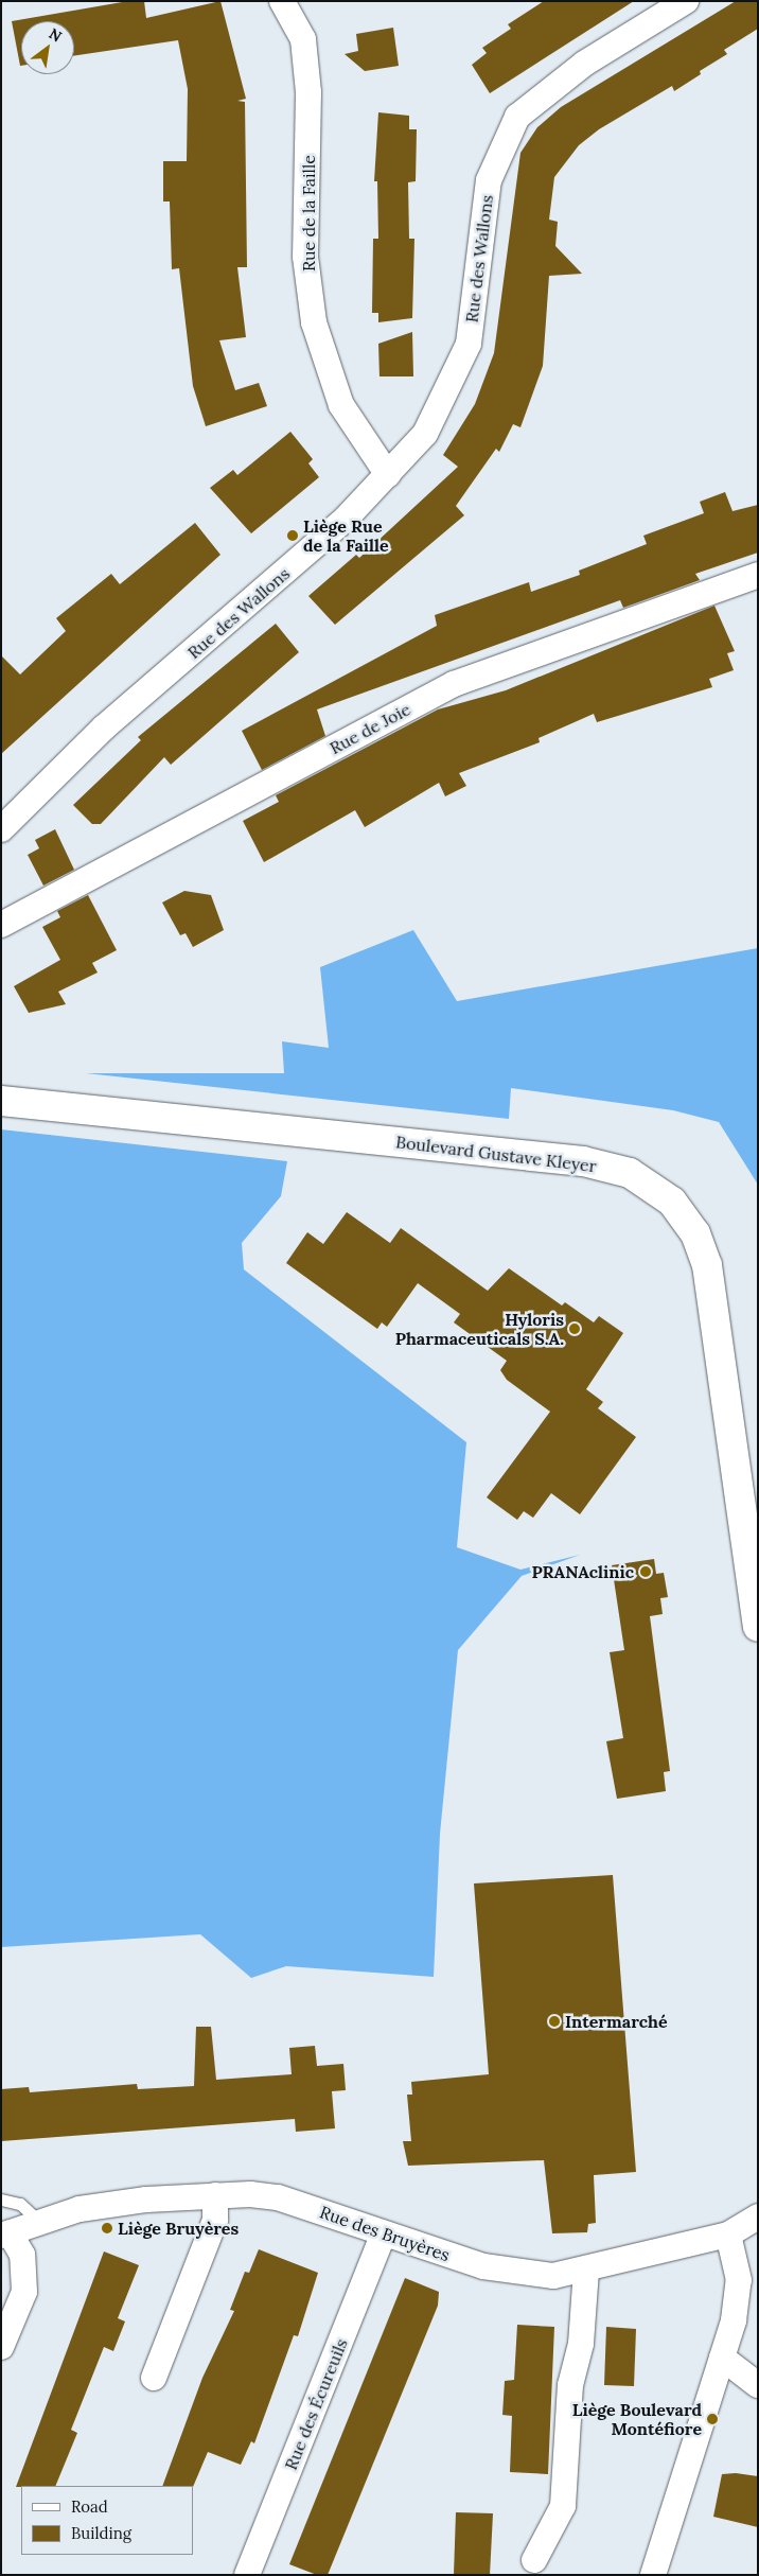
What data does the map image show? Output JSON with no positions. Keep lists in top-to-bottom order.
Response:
{
  "streets": {
    "street": [
      "Rue de la Faille",
      "Rue des Wallons",
      "Rue de Joie",
      "Boulevard Gustave Kleyer",
      "Rue des Bruyères",
      "Rue des Écureuils"
    ]
  },
  "crossings": [
    ["Rue de la Faille", "Rue des Wallons"],
    ["Rue des Bruyères", "Rue des Écureuils"]
  ],
  "places": [
    "Liège Rue de la Faille",
    "Hyloris Pharmaceuticals S.A.",
    "PRANAclinic",
    "Intermarché",
    "Liège Bruyères",
    "Liège Boulevard Montéfiore"
  ],
  "legend": ["Road", "Building"],
  "north": "top right"
}
